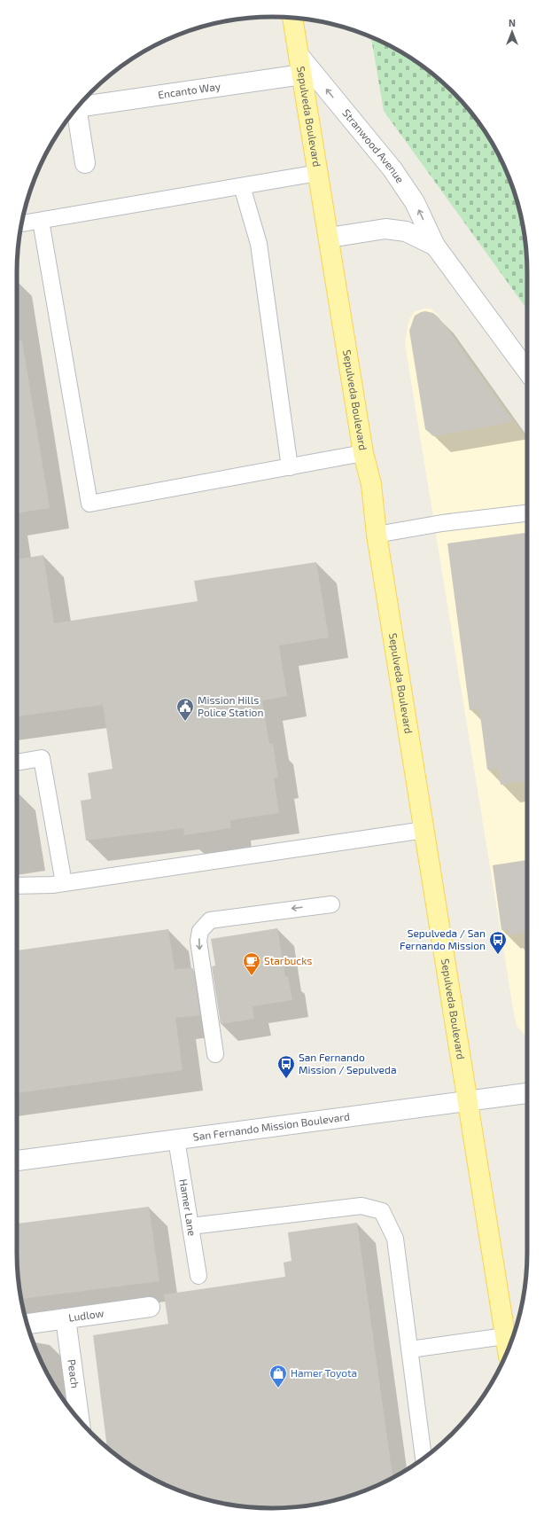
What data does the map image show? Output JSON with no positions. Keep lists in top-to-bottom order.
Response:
{
  "streets": {
    "main road": ["Sepulveda Boulevard"],
    "street": [
      "Encanto Way",
      "Stranwood Avenue",
      "San Fernando Mission Boulevard",
      "Ludlow",
      "Peach"
    ],
    "lane": ["Hamer Lane"]
  },
  "crossings": [
    ["Encanto Way", "Sepulveda Boulevard"],
    ["Sepulveda Boulevard", "Stranwood Avenue"],
    ["Sepulveda Boulevard", "San Fernando Mission Boulevard"],
    ["San Fernando Mission Boulevard", "Hamer Lane"],
    ["Ludlow", "Peach"]
  ],
  "one_way": ["Stranwood Avenue"],
  "places": {
    "public building": ["Mission Hills Police Station"],
    "bus stop": ["Sepulveda / San Fernando Mission", "San Fernando Mission / Sepulveda"],
    "cafe": ["Starbucks"],
    "shop": ["Hamer Toyota"]
  },
  "north": "top"
}
